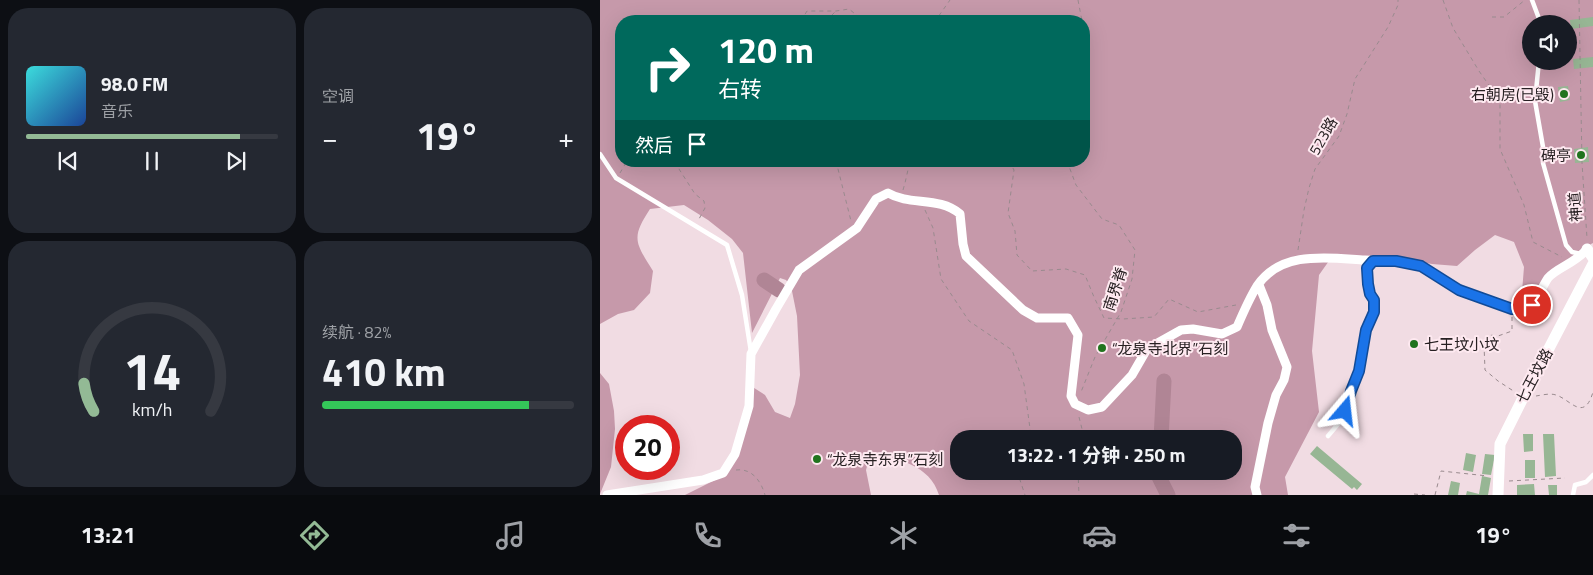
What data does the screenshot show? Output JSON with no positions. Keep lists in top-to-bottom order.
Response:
{
  "streets": {
    "street": ["七王坟路"],
    "path": ["523路", "神道", "南界脊"]
  },
  "places": [
    "右朝房(已毁)",
    "碑亭",
    "七王坟小坟",
    "“龙泉寺北界”石刻",
    "“龙泉寺东界”石刻"
  ],
  "page": {
    "tile": [
      "空调",
      ["续航 · 82%", "410 km"]
    ],
    "turn": ["120 m", "右转"],
    "song": ["98.0 FM", "音乐"],
    "heat": ["−", "19°", "+"],
    "then": "然后",
    "limit": "20",
    "trip": "13:22 · 1 分钟 · 250 m",
    "tabs": ["13:21", "19°"],
    "gauge": ["14", "km/h"]
  }
}
